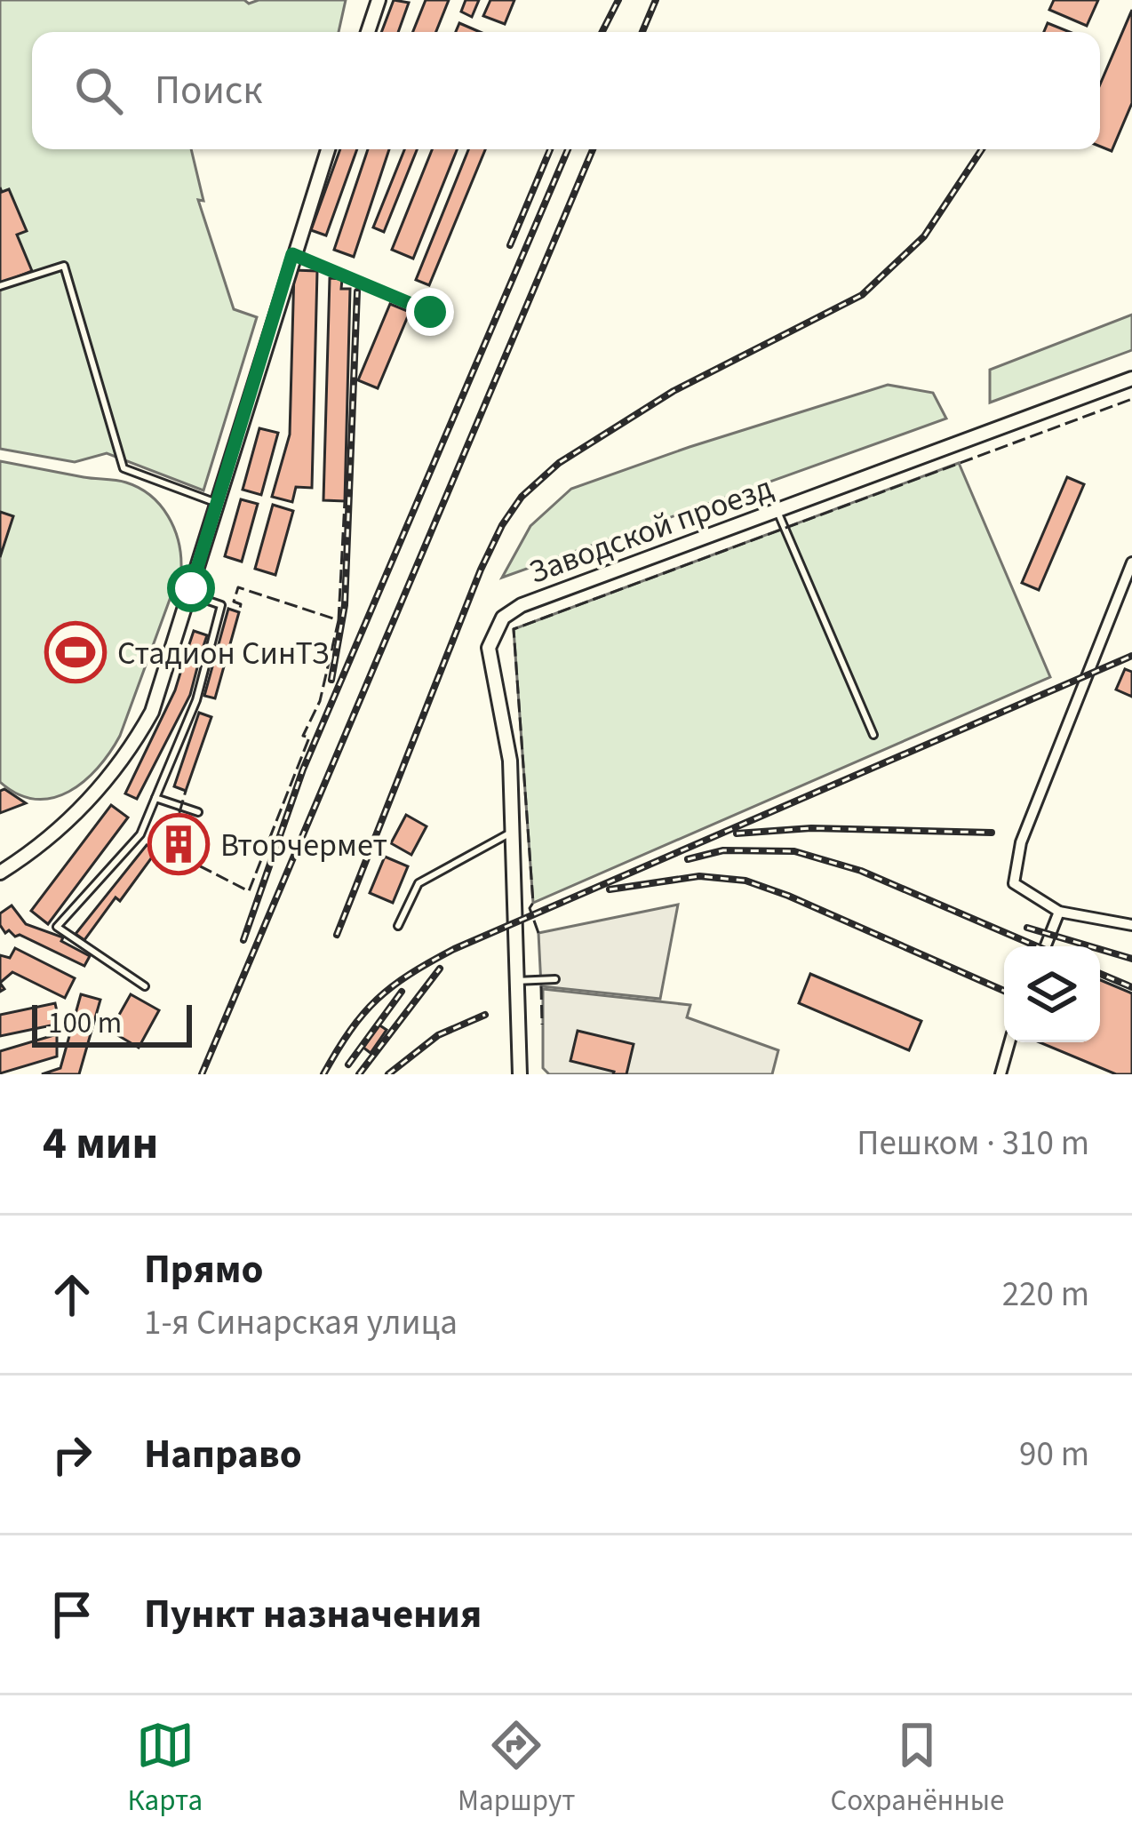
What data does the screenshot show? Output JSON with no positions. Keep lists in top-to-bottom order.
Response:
{
  "streets": {
    "street": ["Заводской проезд"]
  },
  "places": {
    "sports": ["Стадион СинТЗ"],
    "building": ["Вторчермет"]
  },
  "scale_bar": "100 m",
  "page": {
    "search": "Поиск",
    "scale": "100 m",
    "heading": ["4 мин", "Пешком · 310 m"],
    "list": [
      ["Прямо", "1-я Синарская улица", "220 m"],
      ["Направо", "90 m"],
      "Пункт назначения"
    ],
    "nav": ["Карта", "Маршрут", "Сохранённые"]
  }
}
